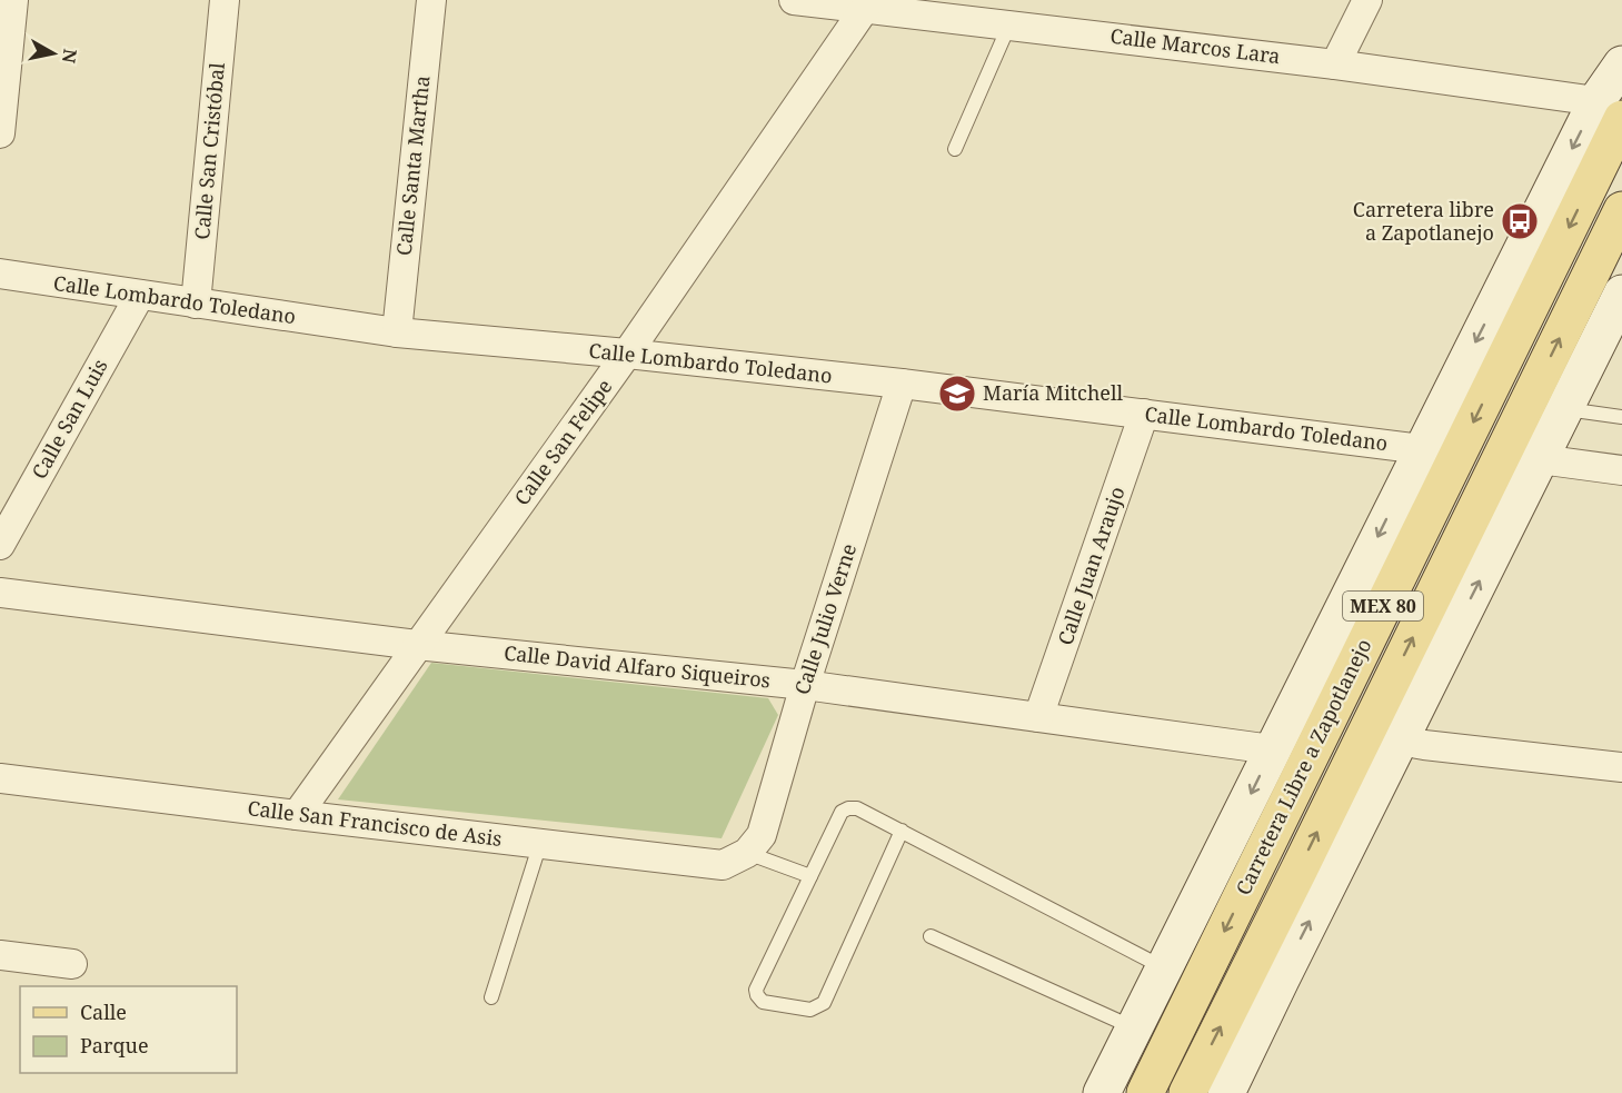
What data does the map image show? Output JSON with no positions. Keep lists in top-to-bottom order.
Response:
{
  "streets": {
    "main road": ["MEX 80", "Carretera Libre a Zapotlanejo"],
    "street": [
      "Calle Marcos Lara",
      "Calle San Cristóbal",
      "Calle Santa Martha",
      "Calle Lombardo Toledano",
      "Calle San Luis",
      "Calle San Felipe",
      "Calle Juan Araujo",
      "Calle Julio Verne",
      "Calle David Alfaro Siqueiros",
      "Calle San Francisco de Asis"
    ]
  },
  "crossings": [
    ["Calle Marcos Lara", "Calle San Felipe"],
    ["Calle Marcos Lara", "Carretera Libre a Zapotlanejo"],
    ["Calle San Cristóbal", "Calle Lombardo Toledano"],
    ["Calle Santa Martha", "Calle Lombardo Toledano"],
    ["Calle Lombardo Toledano", "Calle San Luis"],
    ["Calle Lombardo Toledano", "Calle San Felipe"],
    ["Calle Lombardo Toledano", "Calle Juan Araujo"],
    ["Calle Lombardo Toledano", "Calle Julio Verne"],
    ["Calle San Felipe", "Calle David Alfaro Siqueiros"],
    ["Calle San Felipe", "Calle San Francisco de Asis"],
    ["Calle Juan Araujo", "Calle David Alfaro Siqueiros"],
    ["Calle Julio Verne", "Calle David Alfaro Siqueiros"],
    ["Calle Julio Verne", "Calle San Francisco de Asis"]
  ],
  "places": {
    "bus stop": ["Carretera libre a Zapotlanejo"],
    "school or university": ["María Mitchell"]
  },
  "legend": ["Calle", "Parque"],
  "north": "right"
}
